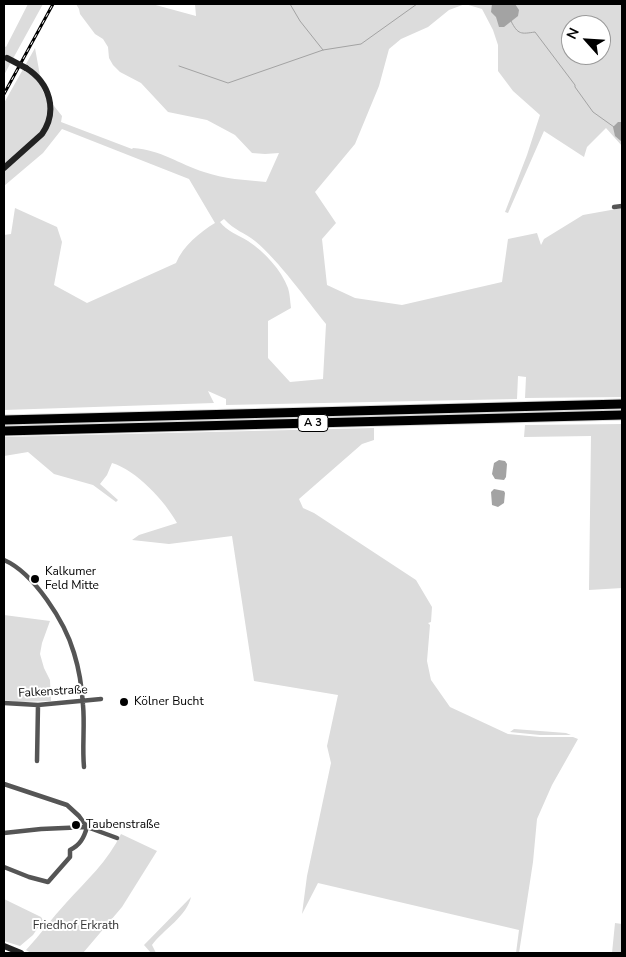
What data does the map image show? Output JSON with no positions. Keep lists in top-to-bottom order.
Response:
{
  "streets": {
    "highway": ["A 3"],
    "street": ["Falkenstraße"]
  },
  "parks": ["Friedhof Erkrath"],
  "places": ["Kalkumer Feld Mitte", "Kölner Bucht", "Taubenstraße"],
  "north": "top left"
}
